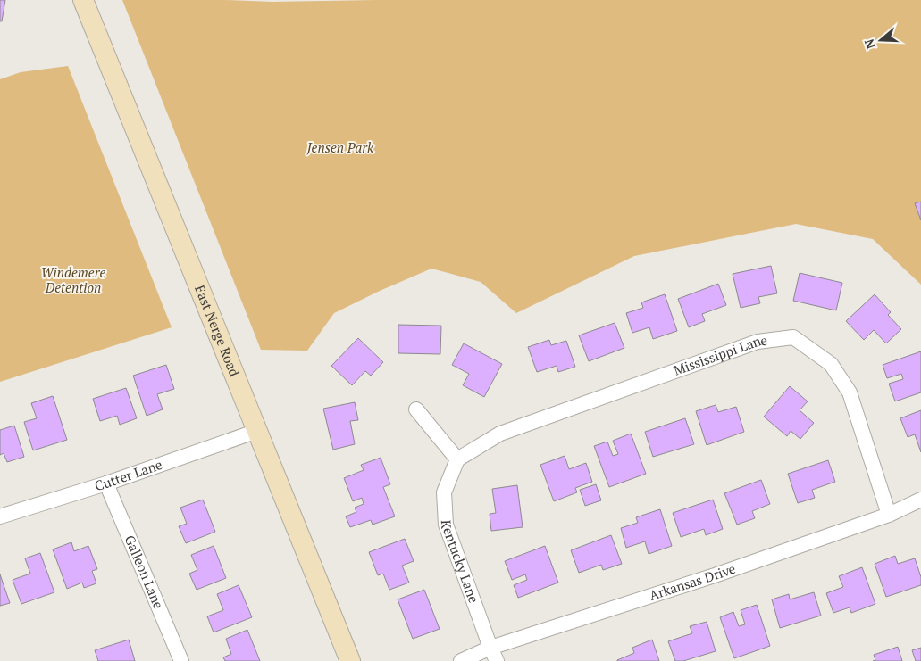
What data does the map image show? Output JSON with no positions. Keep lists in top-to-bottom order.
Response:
{
  "streets": {
    "main road": ["East Nerge Road"],
    "street": [
      "Mississippi Lane",
      "Cutter Lane",
      "Kentucky Lane",
      "Galleon Lane",
      "Arkansas Drive"
    ]
  },
  "crossings": [
    ["East Nerge Road", "Cutter Lane"],
    ["Mississippi Lane", "Kentucky Lane"],
    ["Mississippi Lane", "Arkansas Drive"],
    ["Cutter Lane", "Galleon Lane"],
    ["Kentucky Lane", "Arkansas Drive"]
  ],
  "parks": ["Jensen Park", "Windemere Detention"],
  "north": "left"
}
